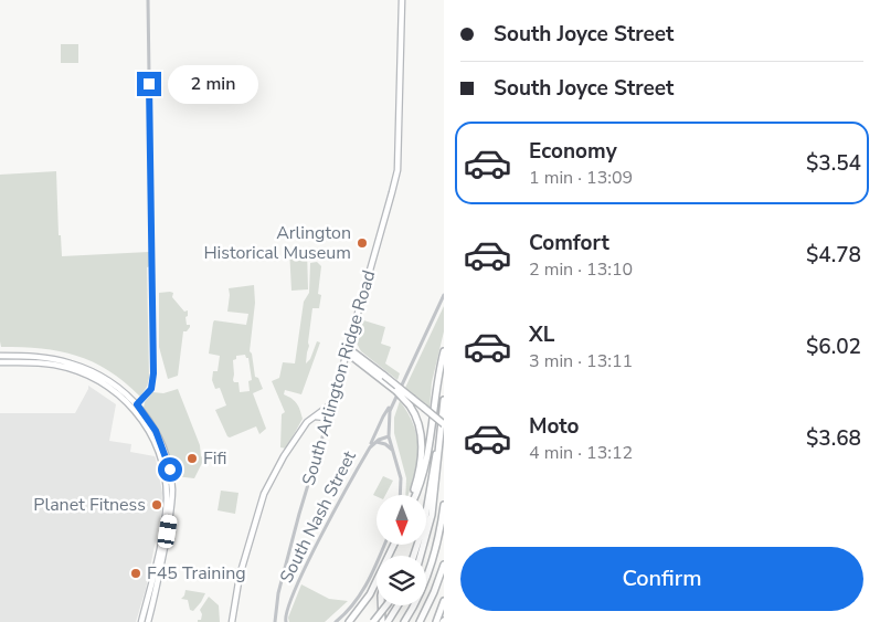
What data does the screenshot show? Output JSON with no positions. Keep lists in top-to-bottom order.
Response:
{
  "streets": {
    "main road": ["South Arlington Ridge Road"],
    "street": ["South Nash Street"]
  },
  "places": [
    "Arlington Historical Museum",
    "Fifi",
    "Planet Fitness",
    "F45 Training"
  ],
  "north": "bottom",
  "page": {
    "banner": ["South Joyce Street", "South Joyce Street"],
    "bubble": "2 min",
    "list": [
      {
        "name": "Economy",
        "note": "1 min · 13:09",
        "value": "$3.54"
      },
      {
        "name": "Comfort",
        "note": "2 min · 13:10",
        "value": "$4.78"
      },
      {
        "name": "XL",
        "note": "3 min · 13:11",
        "value": "$6.02"
      },
      {
        "name": "Moto",
        "note": "4 min · 13:12",
        "value": "$3.68"
      }
    ],
    "buttons": "Confirm"
  }
}
